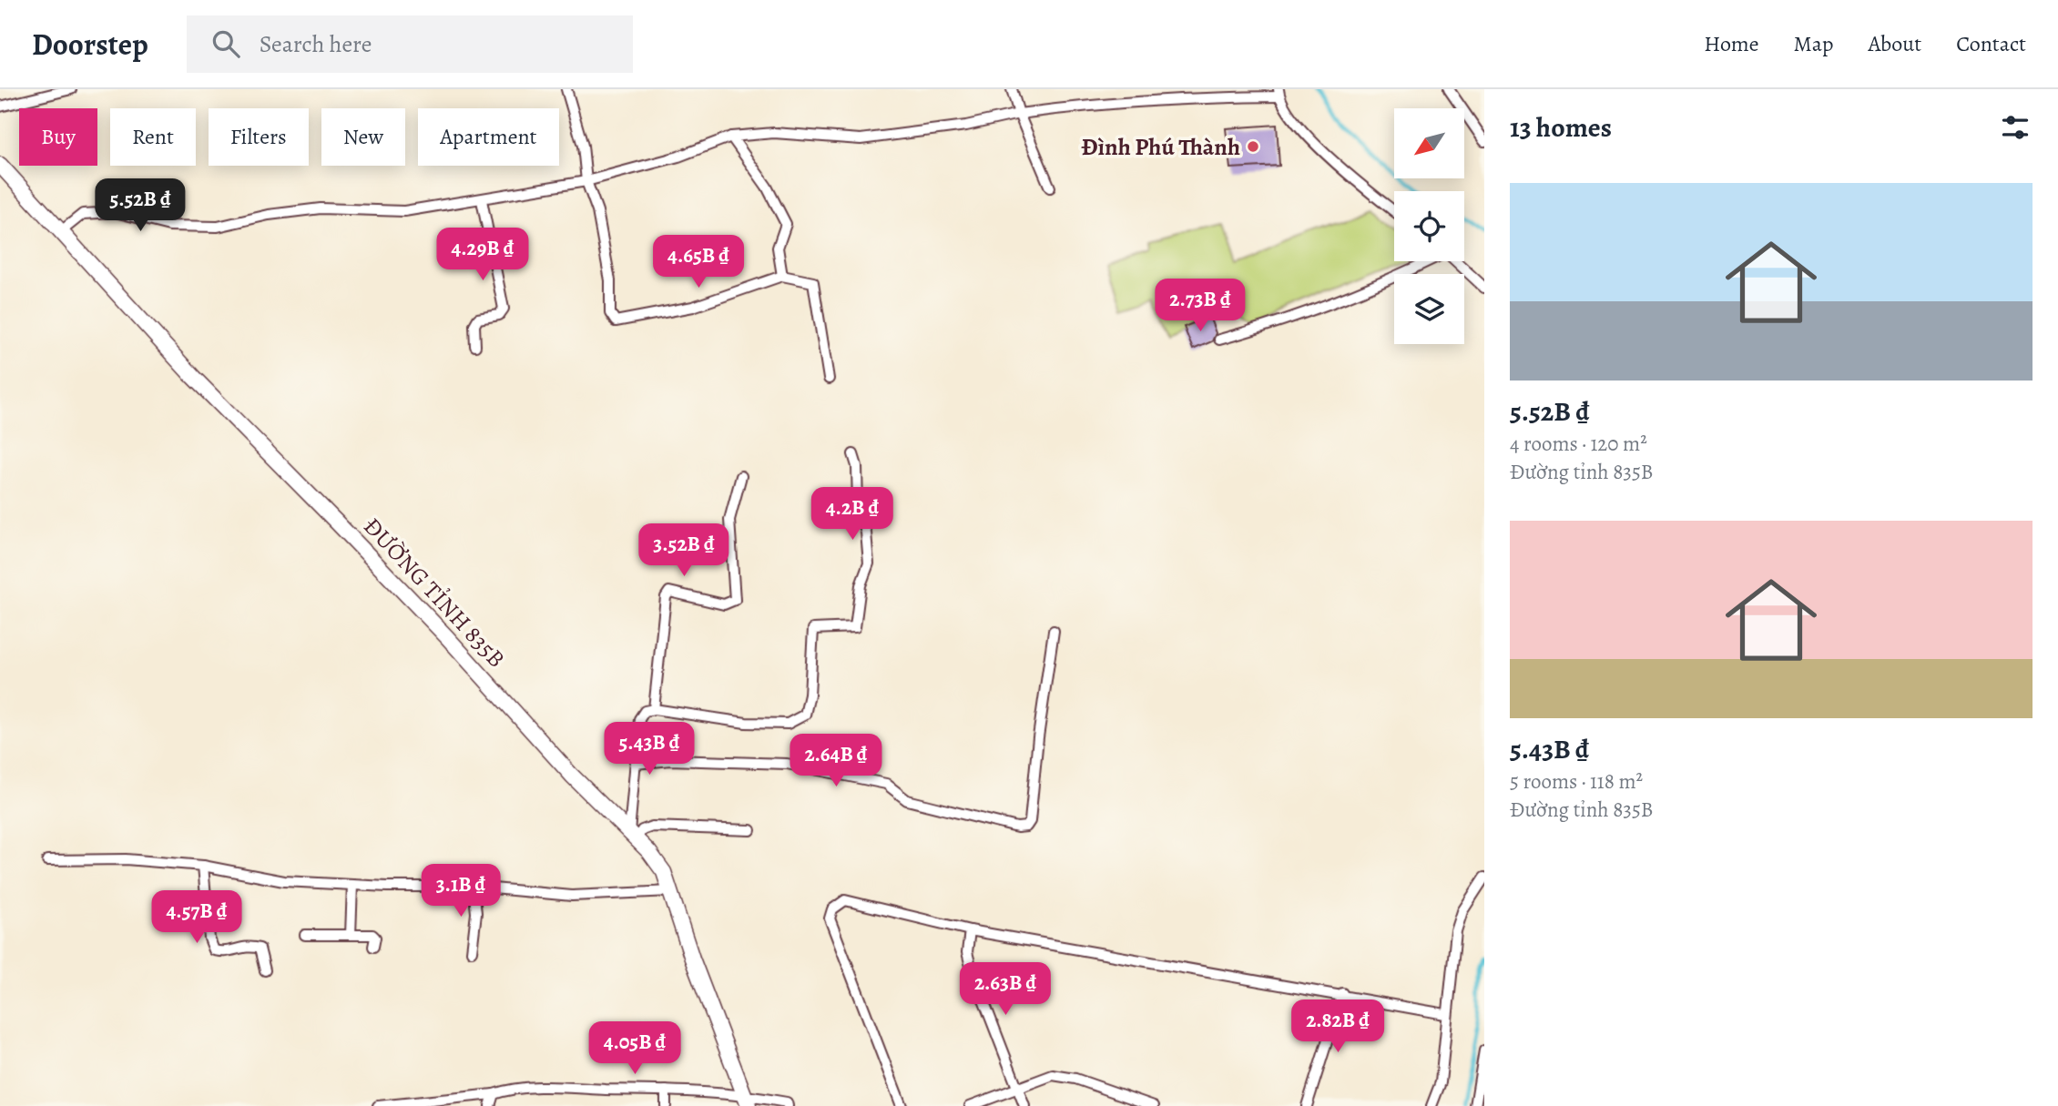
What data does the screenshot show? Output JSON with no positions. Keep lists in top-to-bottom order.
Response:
{
  "streets": {
    "main road": ["ĐƯỜNG TỈNH 835B"]
  },
  "places": ["Đình Phú Thành"],
  "north": "bottom left",
  "page": {
    "header": "Doorstep",
    "search": "Search here",
    "nav": [
      "Home",
      "Map",
      "About",
      "Contact"
    ],
    "heading": "13 homes",
    "chip": [
      "Buy",
      "Rent",
      "Filters",
      "New",
      "Apartment"
    ],
    "list": [
      {
        "name": "5.52B ₫",
        "note": "4 rooms · 120 m² · Đường tỉnh 835B"
      },
      {
        "name": "5.43B ₫",
        "note": "5 rooms · 118 m² · Đường tỉnh 835B"
      }
    ],
    "price": [
      "5.52B ₫",
      "4.29B ₫",
      "4.65B ₫",
      "2.73B ₫",
      "4.2B ₫",
      "3.52B ₫",
      "5.43B ₫",
      "2.64B ₫",
      "3.1B ₫",
      "4.57B ₫",
      "2.63B ₫",
      "2.82B ₫",
      "4.05B ₫"
    ]
  }
}
